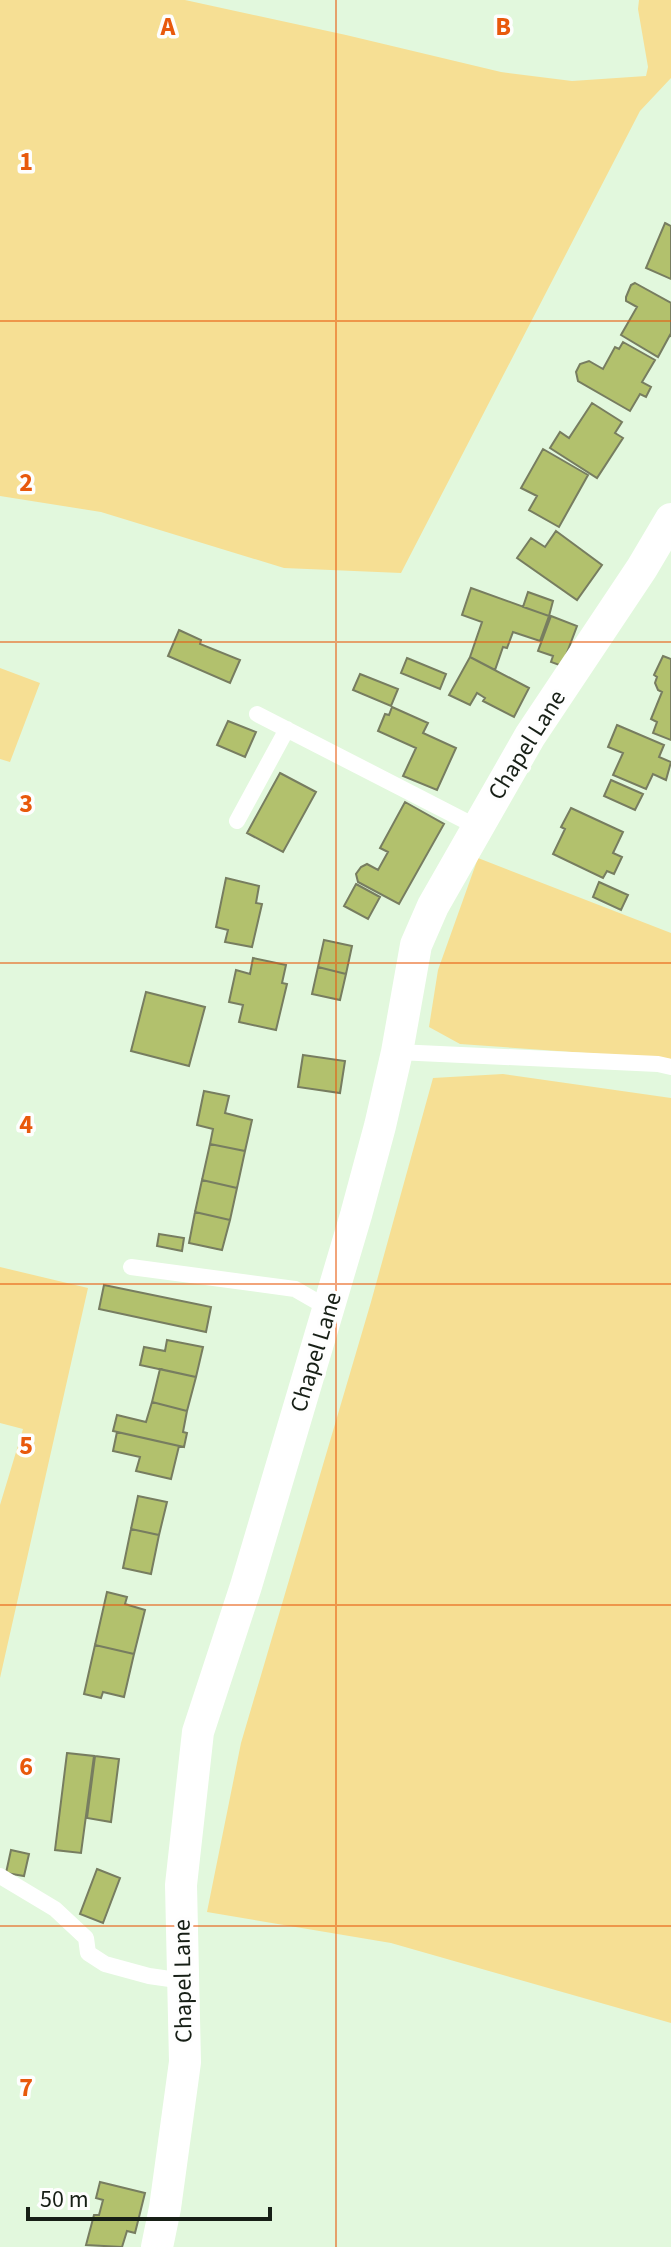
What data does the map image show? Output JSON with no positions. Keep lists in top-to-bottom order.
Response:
{
  "streets": {
    "street": ["Chapel Lane"]
  },
  "scale_bar": "50 m",
  "grid": {
    "columns": ["A", "B"],
    "rows": [
      "1",
      "2",
      "3",
      "4",
      "5",
      "6",
      "7"
    ]
  }
}
